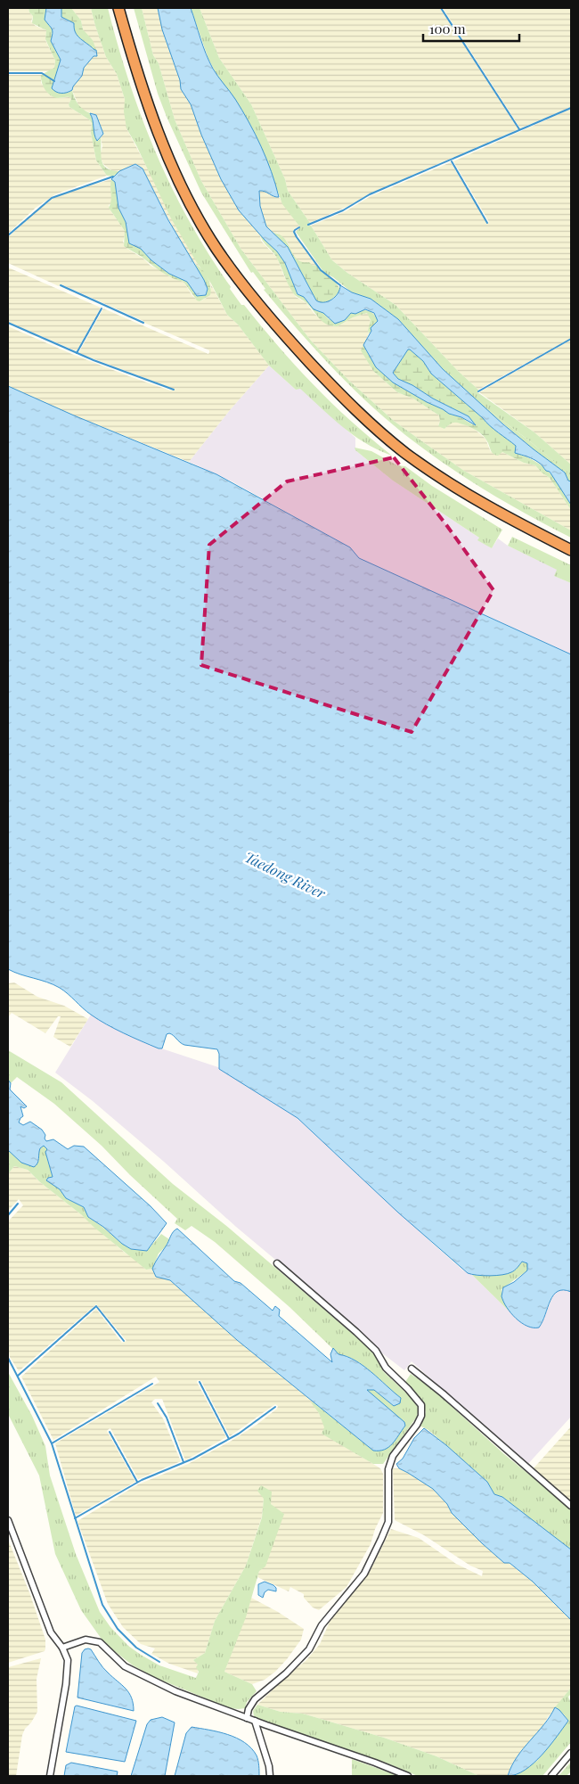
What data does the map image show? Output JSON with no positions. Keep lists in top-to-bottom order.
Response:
{
  "water": ["Taedong River"],
  "scale_bar": "100 m"
}
